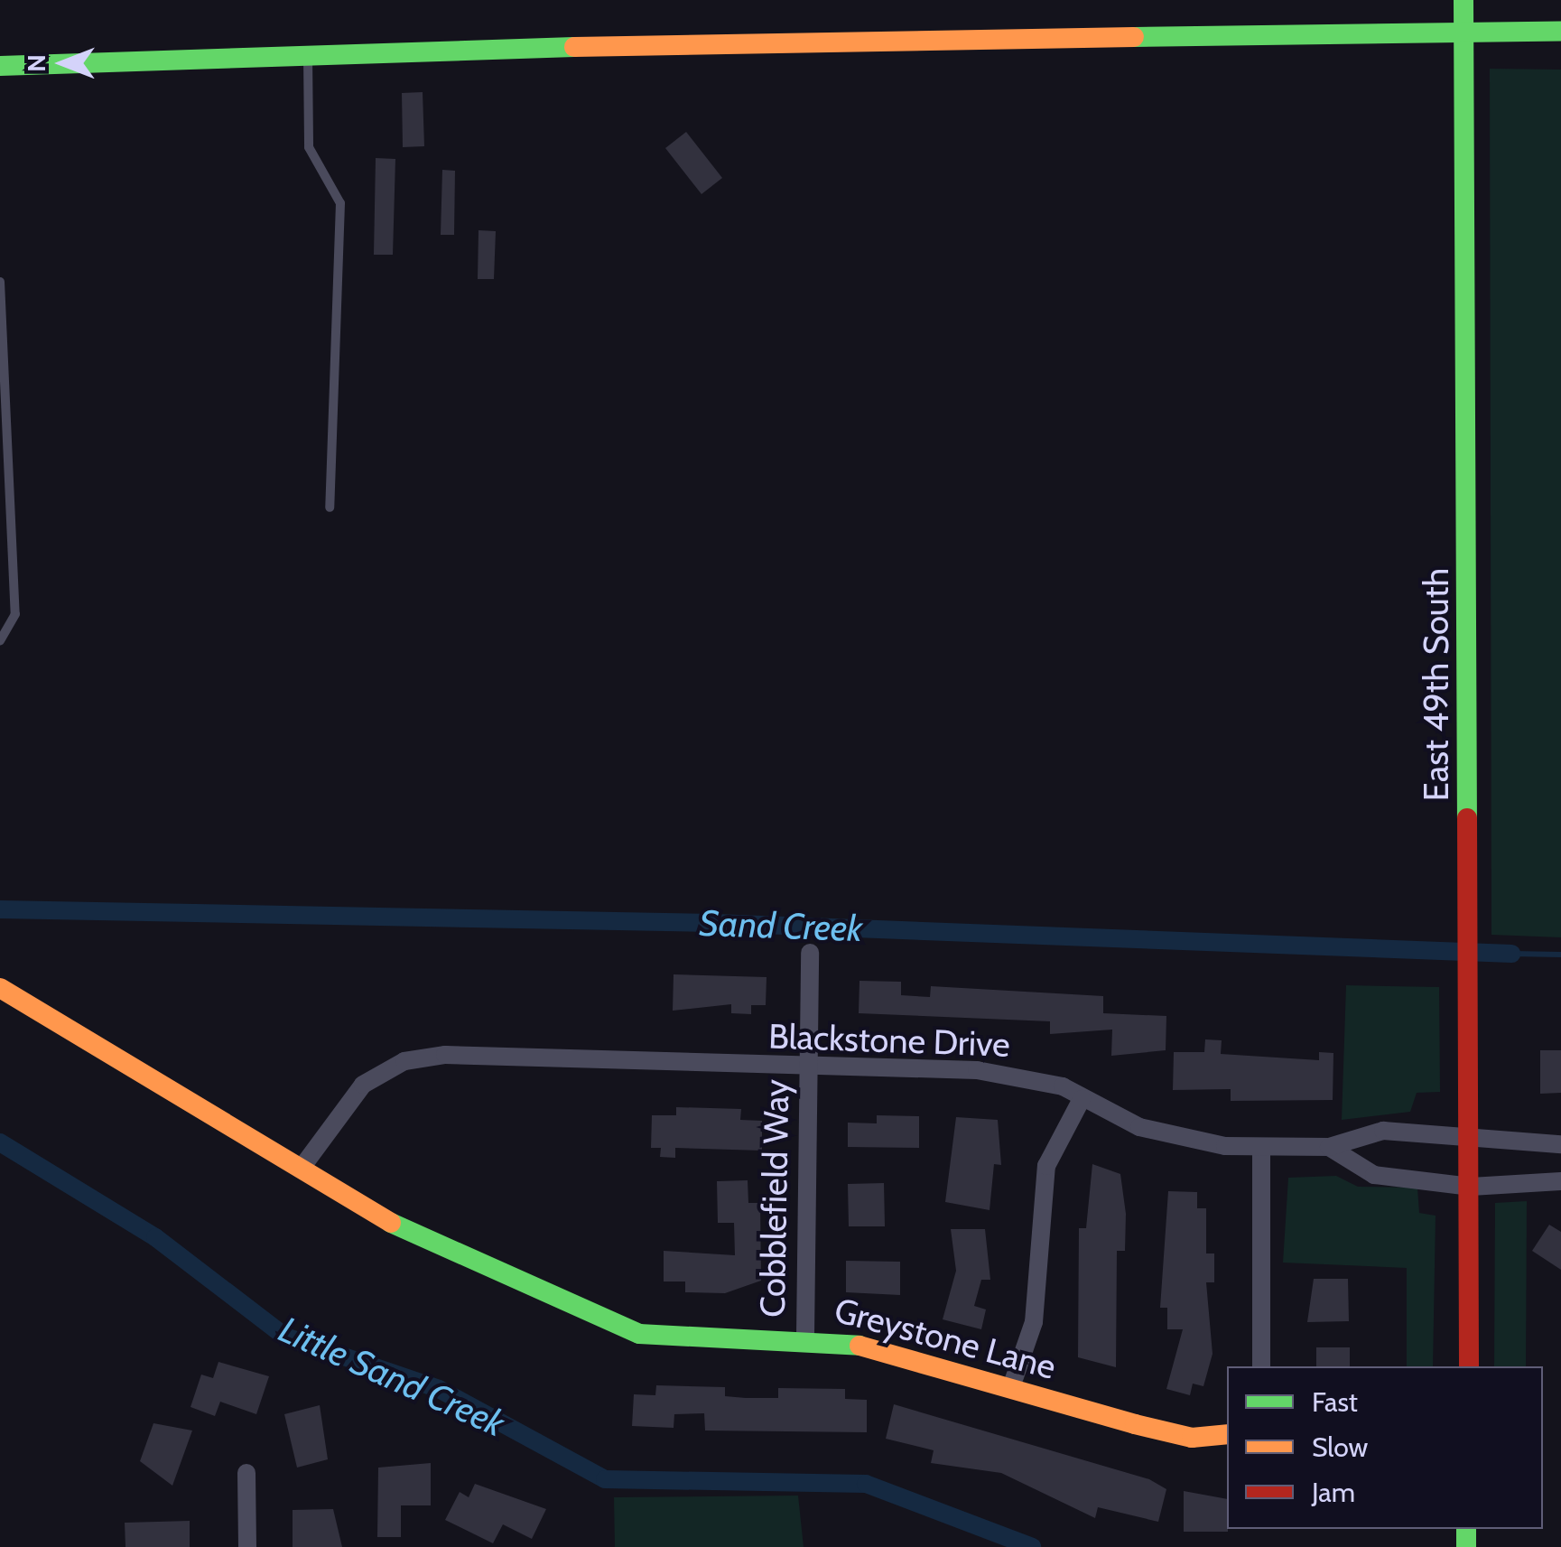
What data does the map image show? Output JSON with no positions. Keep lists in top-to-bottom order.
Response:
{
  "streets": {
    "street": [
      "East 49th South",
      "Blackstone Drive",
      "Cobblefield Way",
      "Greystone Lane"
    ]
  },
  "crossings": [
    ["East 49th South", "Blackstone Drive"],
    ["Blackstone Drive", "Cobblefield Way"],
    ["Blackstone Drive", "Greystone Lane"],
    ["Cobblefield Way", "Greystone Lane"]
  ],
  "water": ["Sand Creek", "Little Sand Creek"],
  "legend": ["Fast", "Slow", "Jam"],
  "north": "left"
}
